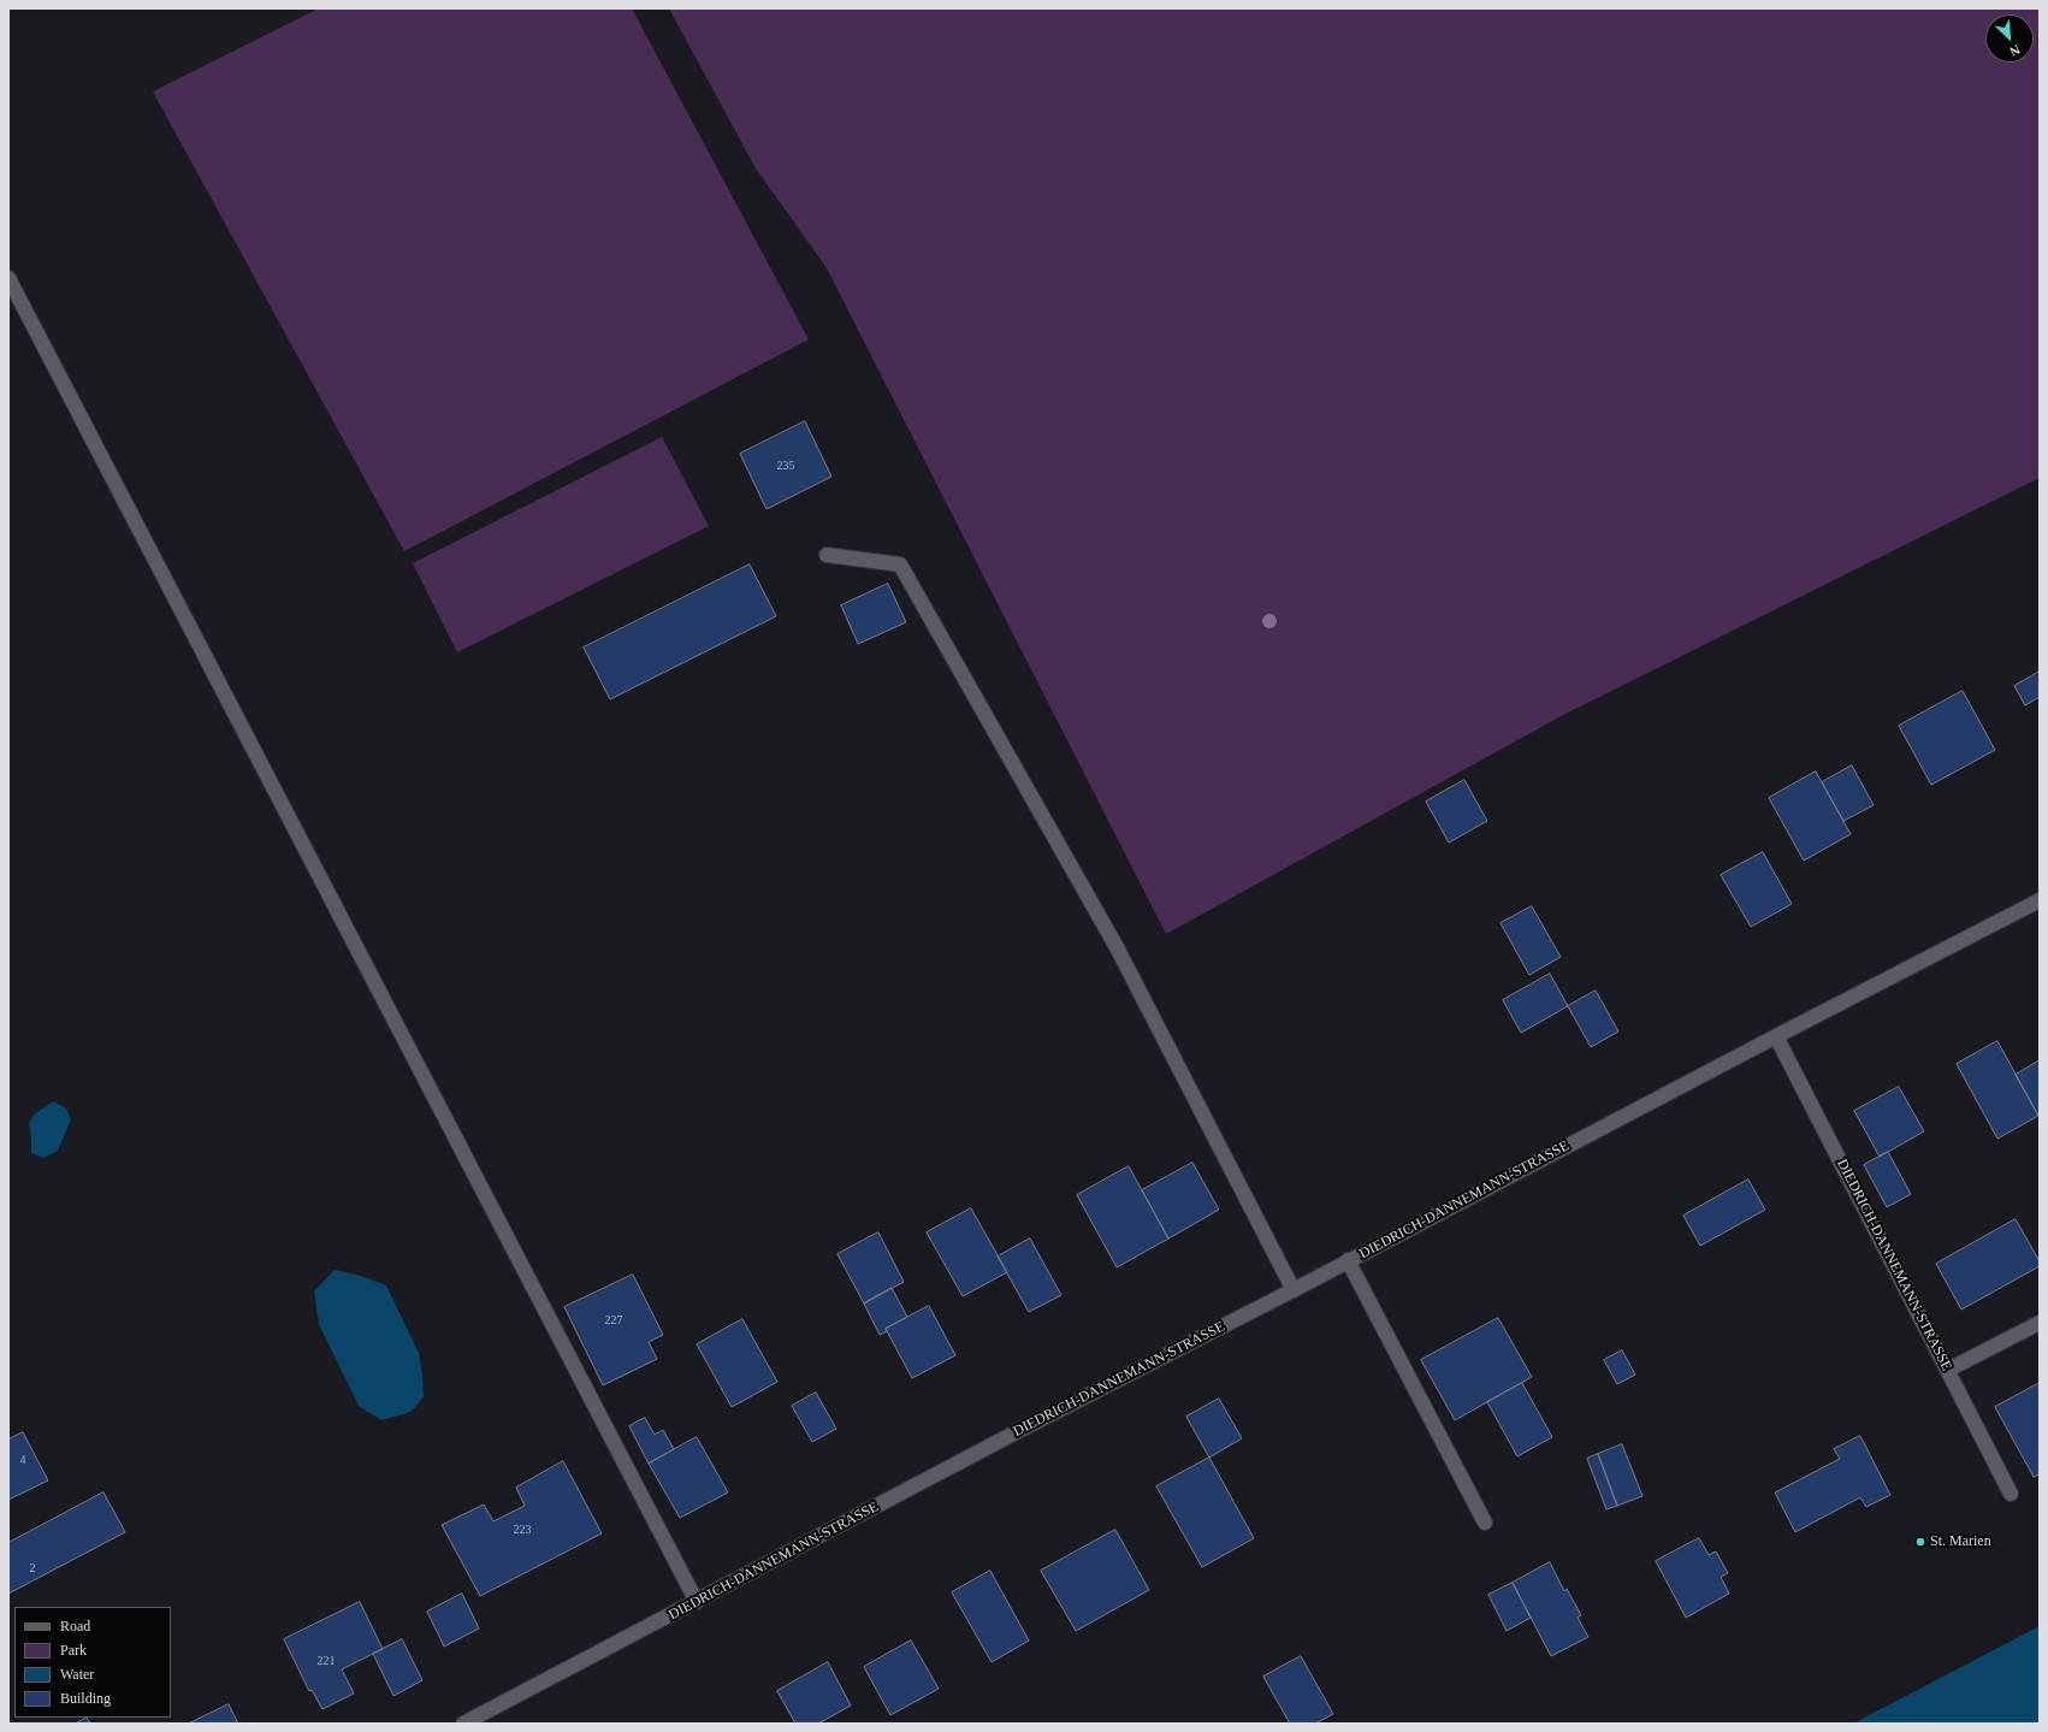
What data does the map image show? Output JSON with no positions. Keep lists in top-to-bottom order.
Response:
{
  "streets": {
    "street": ["DIEDRICH-DANNEMANN-STRASSE"]
  },
  "places": ["St. Marien"],
  "house_numbers": [
    "235",
    "227",
    "4",
    "223",
    "2",
    "221"
  ],
  "legend": [
    "Road",
    "Park",
    "Water",
    "Building"
  ],
  "north": "bottom right"
}
